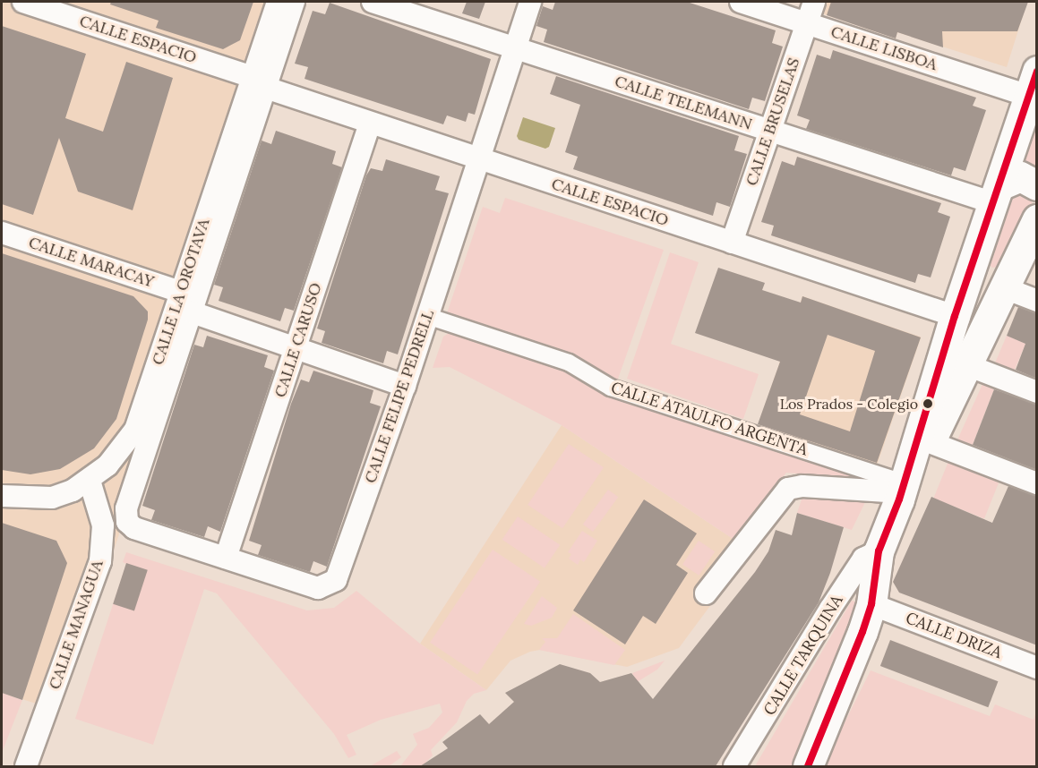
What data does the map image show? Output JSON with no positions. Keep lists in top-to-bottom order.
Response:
{
  "streets": {
    "street": [
      "CALLE ESPACIO",
      "CALLE LISBOA",
      "CALLE TELEMANN",
      "CALLE BRUSELAS",
      "CALLE MARACAY",
      "CALLE LA OROTAVA",
      "CALLE CARUSO",
      "CALLE FELIPE PEDRELL",
      "CALLE ATAULFO ARGENTA",
      "CALLE MANAGUA",
      "CALLE DRIZA",
      "CALLE TARQUINA"
    ]
  },
  "crossings": [
    ["CALLE ESPACIO", "CALLE BRUSELAS"],
    ["CALLE ESPACIO", "CALLE LA OROTAVA"],
    ["CALLE ESPACIO", "CALLE CARUSO"],
    ["CALLE ESPACIO", "CALLE FELIPE PEDRELL"],
    ["CALLE LISBOA", "CALLE BRUSELAS"],
    ["CALLE TELEMANN", "CALLE BRUSELAS"],
    ["CALLE TELEMANN", "CALLE FELIPE PEDRELL"],
    ["CALLE MARACAY", "CALLE LA OROTAVA"],
    ["CALLE LA OROTAVA", "CALLE MANAGUA"],
    ["CALLE CARUSO", "CALLE FELIPE PEDRELL"],
    ["CALLE FELIPE PEDRELL", "CALLE ATAULFO ARGENTA"]
  ],
  "places": ["Los Prados - Colegio"]
}
